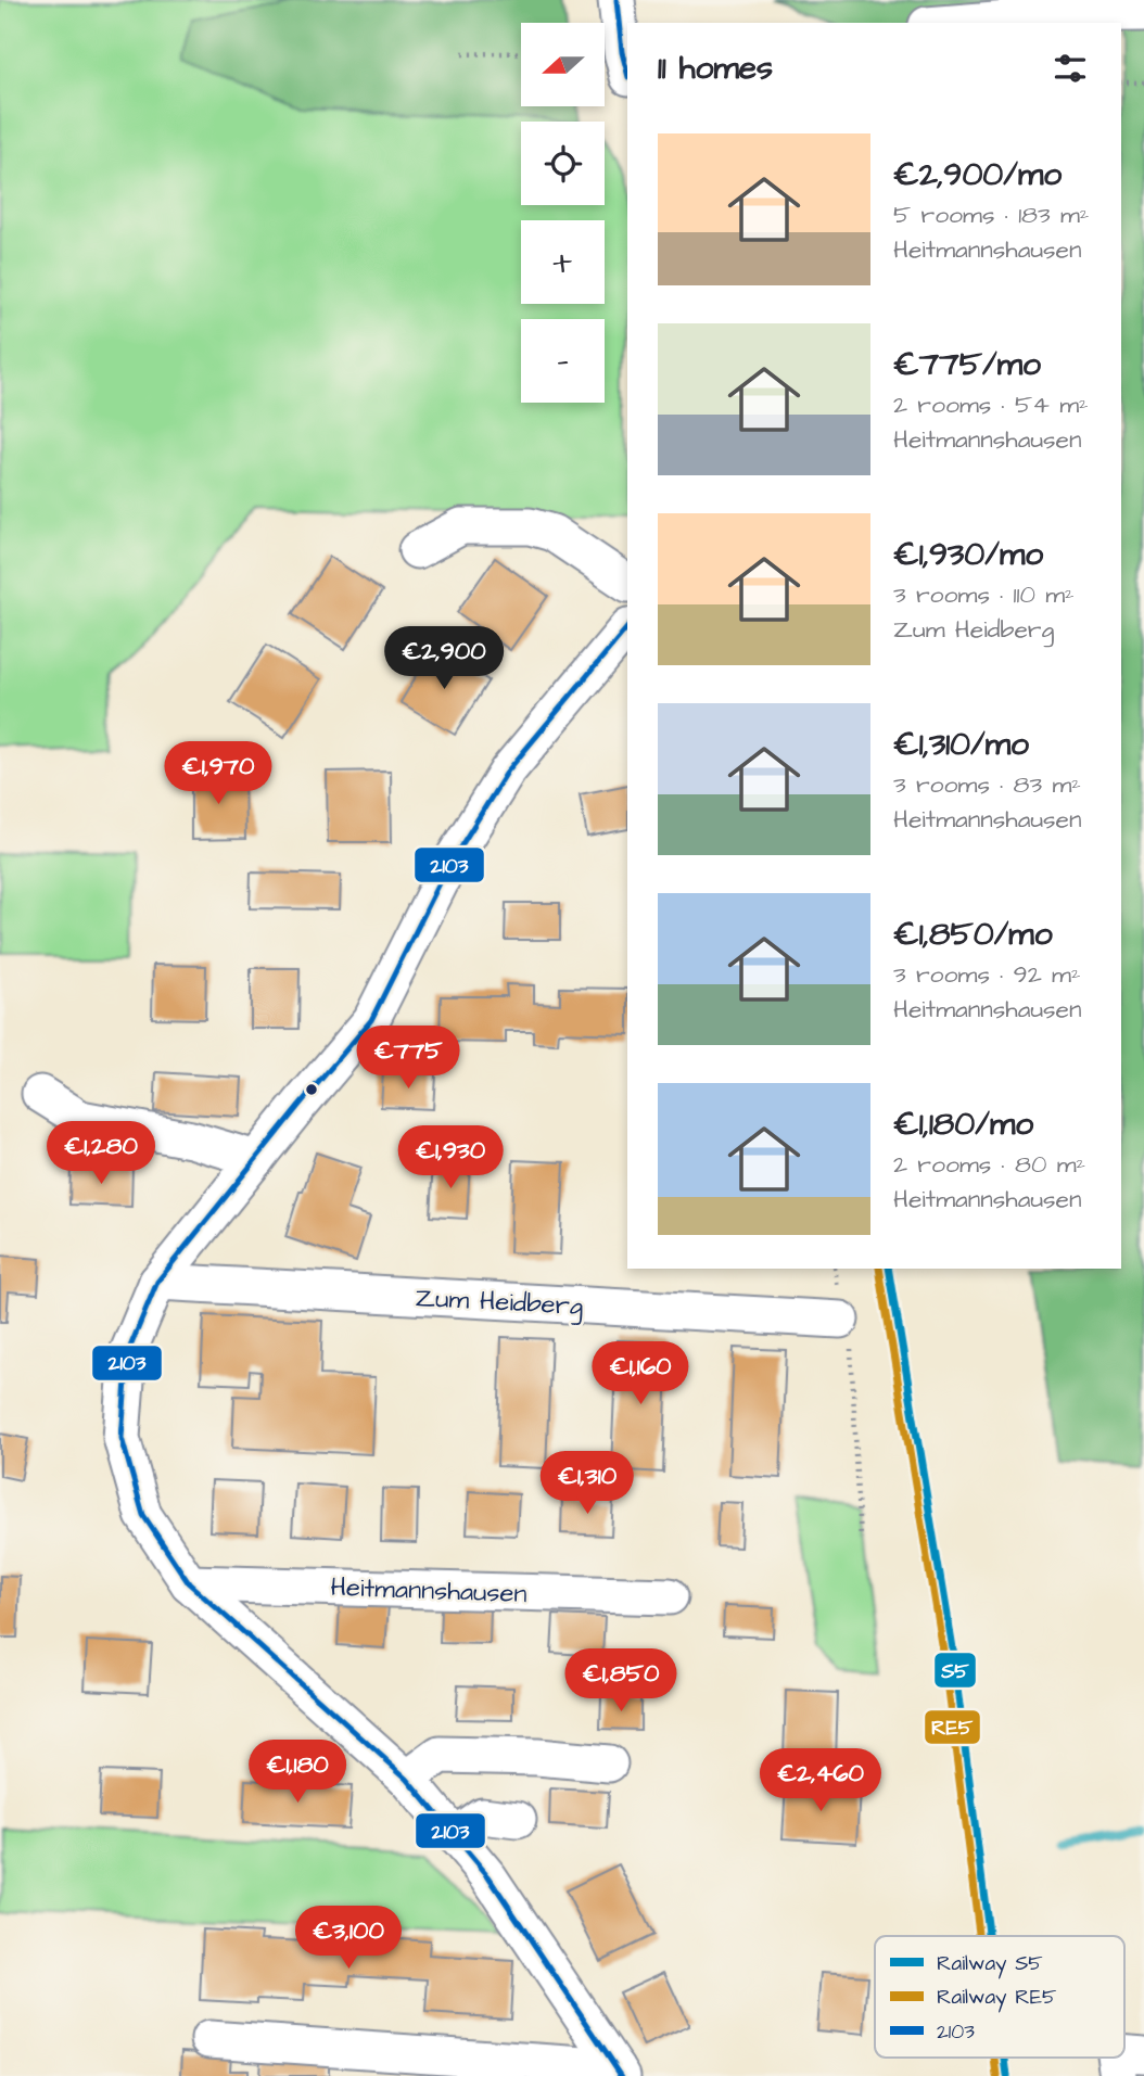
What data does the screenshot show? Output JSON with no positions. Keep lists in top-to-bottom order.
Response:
{
  "streets": {
    "street": ["Zum Heidberg", "Heitmannshausen"]
  },
  "lines": ["transit line 2103", "rail line S5", "rail line RE5"],
  "legend": ["Railway S5", "Railway RE5", "2103"],
  "north": "left",
  "page": {
    "map_buttons": ["+", "−"],
    "heading": "11 homes",
    "list": [
      {
        "name": "€2,900/mo",
        "note": "5 rooms · 183 m² · Heitmannshausen"
      },
      {
        "name": "€775/mo",
        "note": "2 rooms · 54 m² · Heitmannshausen"
      },
      {
        "name": "€1,930/mo",
        "note": "3 rooms · 110 m² · Zum Heidberg"
      },
      {
        "name": "€1,310/mo",
        "note": "3 rooms · 83 m² · Heitmannshausen"
      },
      {
        "name": "€1,850/mo",
        "note": "3 rooms · 92 m² · Heitmannshausen"
      },
      {
        "name": "€1,180/mo",
        "note": "2 rooms · 80 m² · Heitmannshausen"
      }
    ],
    "price": [
      "€2,900",
      "€1,970",
      "€775",
      "€1,280",
      "€1,930",
      "€1,160",
      "€1,310",
      "€1,850",
      "€1,180",
      "€2,460",
      "€3,100"
    ]
  }
}
